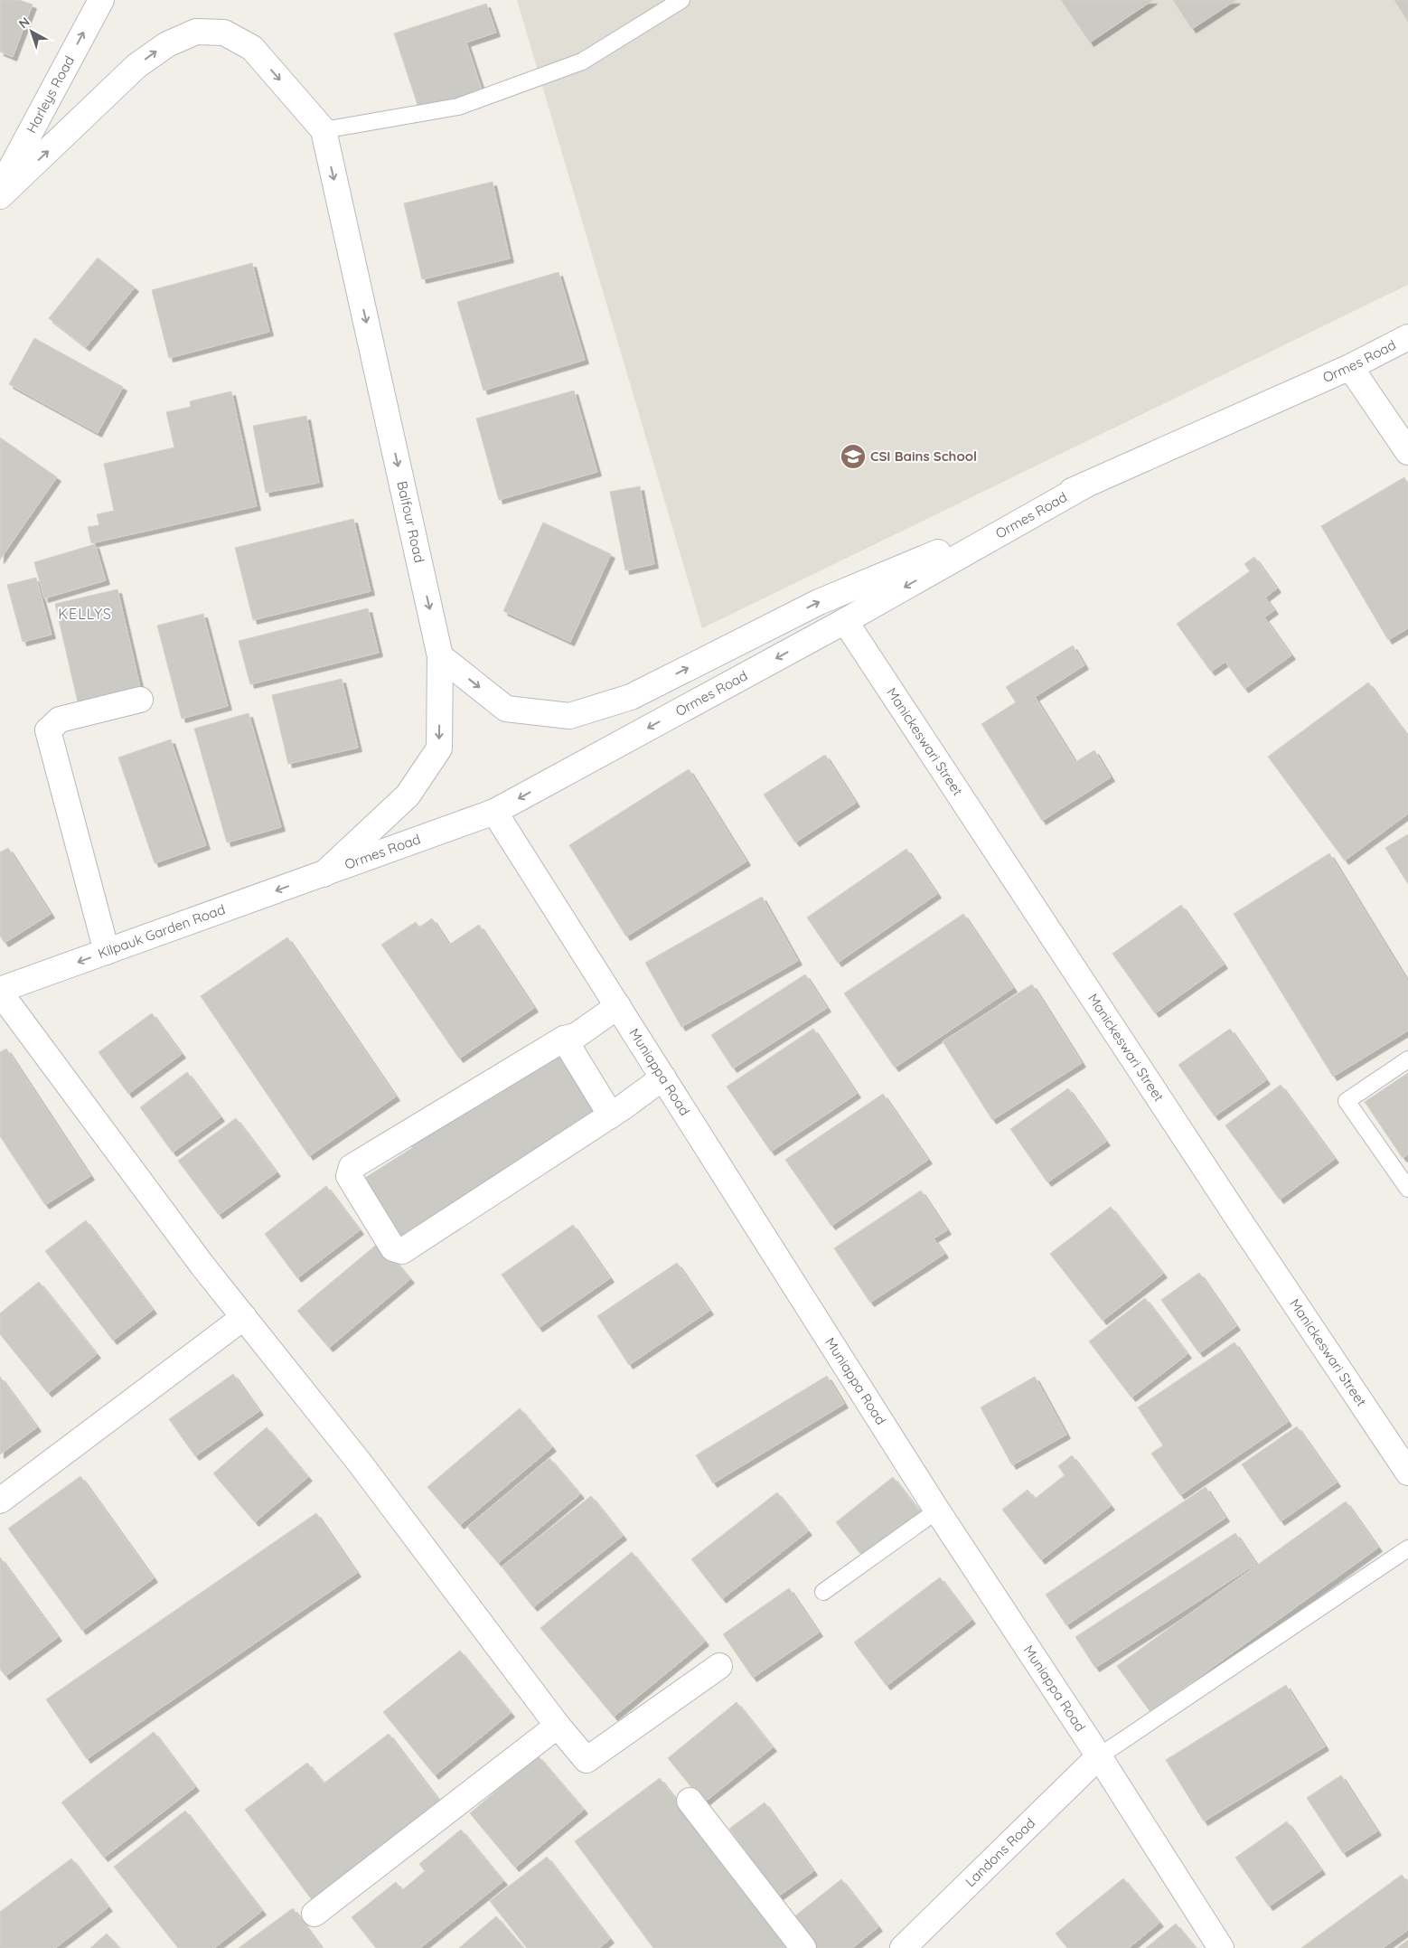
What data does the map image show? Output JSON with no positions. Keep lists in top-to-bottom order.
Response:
{
  "streets": {
    "street": [
      "Harleys Road",
      "Ormes Road",
      "Balfour Road",
      "Manickeswari Street",
      "Kilpauk Garden Road",
      "Muniappa Road",
      "Landons Road"
    ]
  },
  "crossings": [
    ["Ormes Road", "Balfour Road"],
    ["Ormes Road", "Manickeswari Street"],
    ["Ormes Road", "Kilpauk Garden Road"],
    ["Ormes Road", "Muniappa Road"],
    ["Balfour Road", "Kilpauk Garden Road"],
    ["Muniappa Road", "Landons Road"]
  ],
  "one_way": ["Harleys Road", "Balfour Road", "Kilpauk Garden Road"],
  "districts": ["KELLYS"],
  "places": {
    "school or university": ["CSI Bains School"]
  },
  "north": "top left"
}
